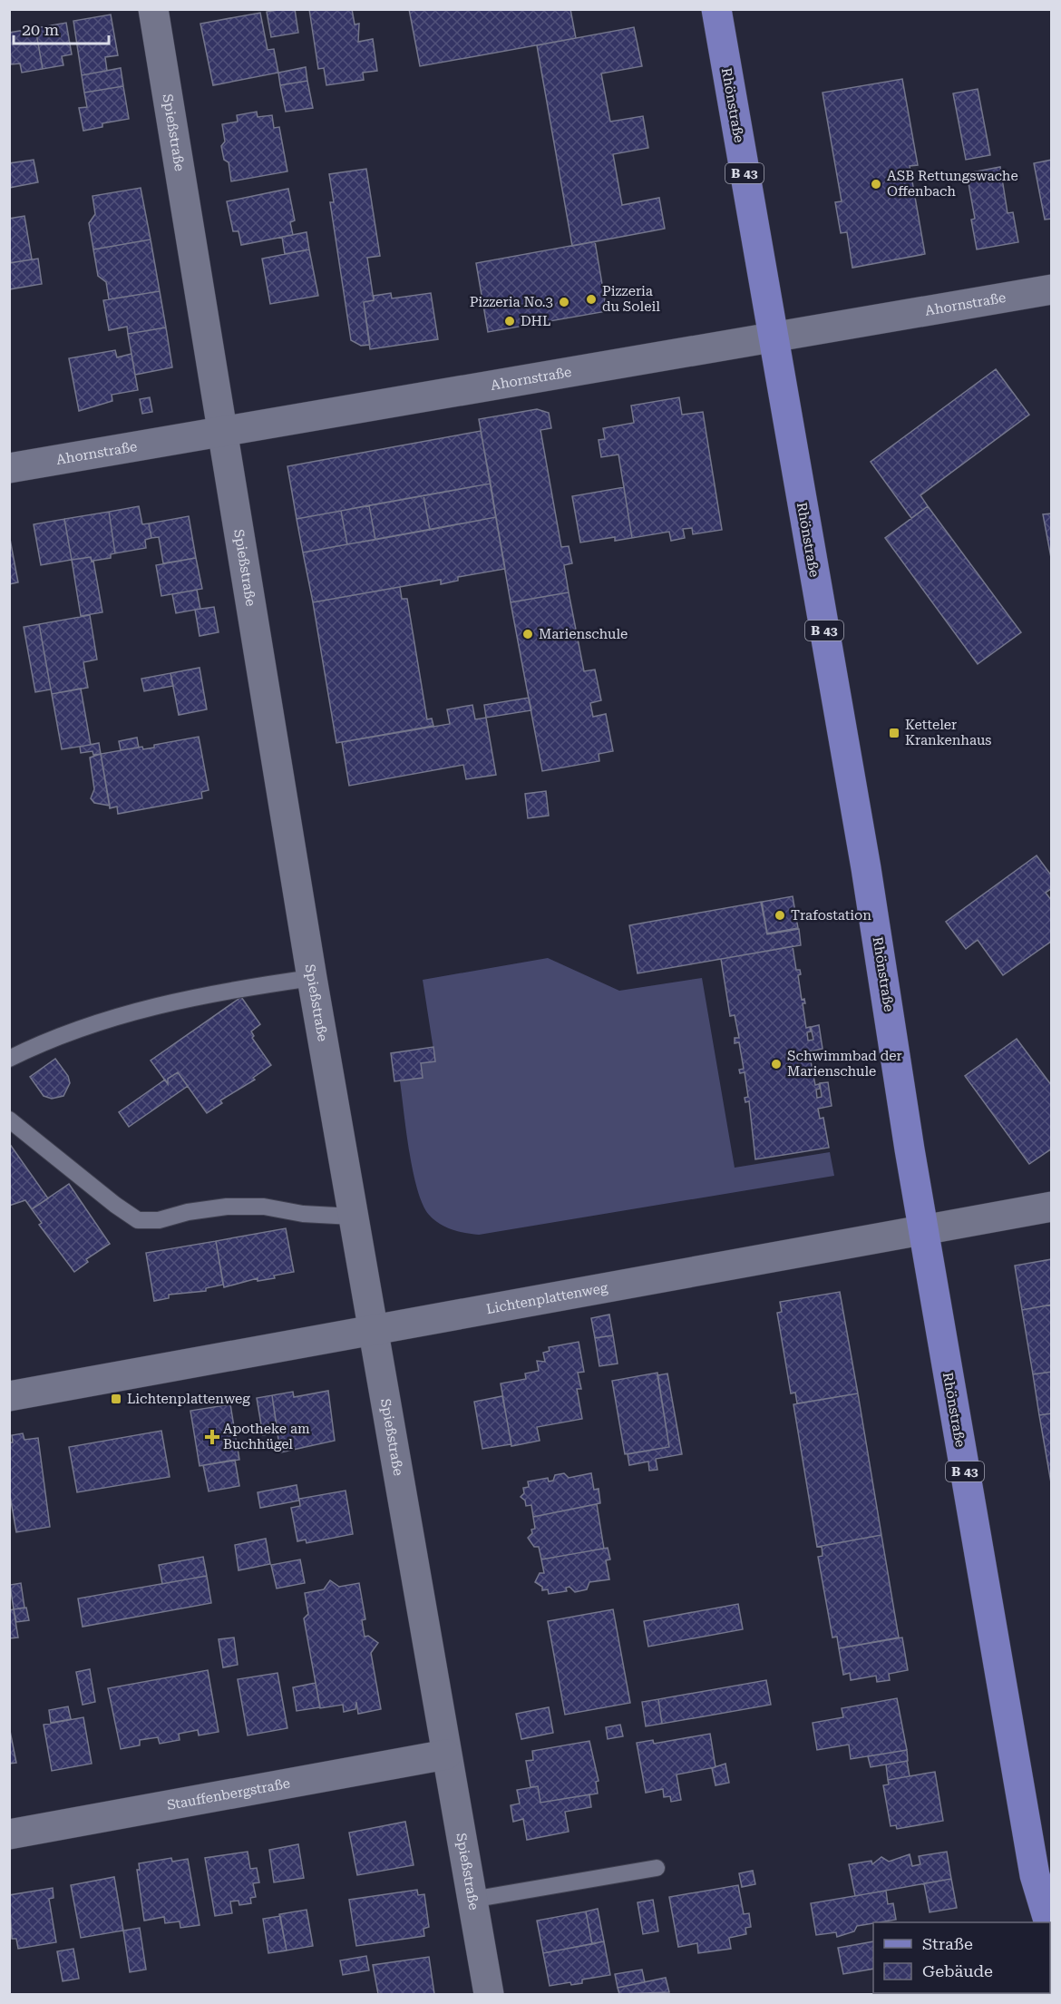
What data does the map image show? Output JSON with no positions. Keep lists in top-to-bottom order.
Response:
{
  "streets": {
    "main road": ["Rhönstraße", "B 43"],
    "street": [
      "Spießstraße",
      "Ahornstraße",
      "Lichtenplattenweg",
      "Stauffenbergstraße"
    ]
  },
  "crossings": [
    ["Rhönstraße", "Ahornstraße"],
    ["Rhönstraße", "Lichtenplattenweg"],
    ["Spießstraße", "Ahornstraße"],
    ["Spießstraße", "Lichtenplattenweg"],
    ["Spießstraße", "Stauffenbergstraße"]
  ],
  "places": {
    "other": [
      "ASB Rettungswache Offenbach",
      "Pizzeria du Soleil",
      "Pizzeria No.3",
      "DHL",
      "Marienschule",
      "Trafostation",
      "Schwimmbad der Marienschule"
    ],
    "transit": ["Ketteler Krankenhaus", "Lichtenplattenweg"],
    "health": ["Apotheke am Buchhügel"]
  },
  "legend": ["Straße", "Gebäude"],
  "scale_bar": "20 m"
}
